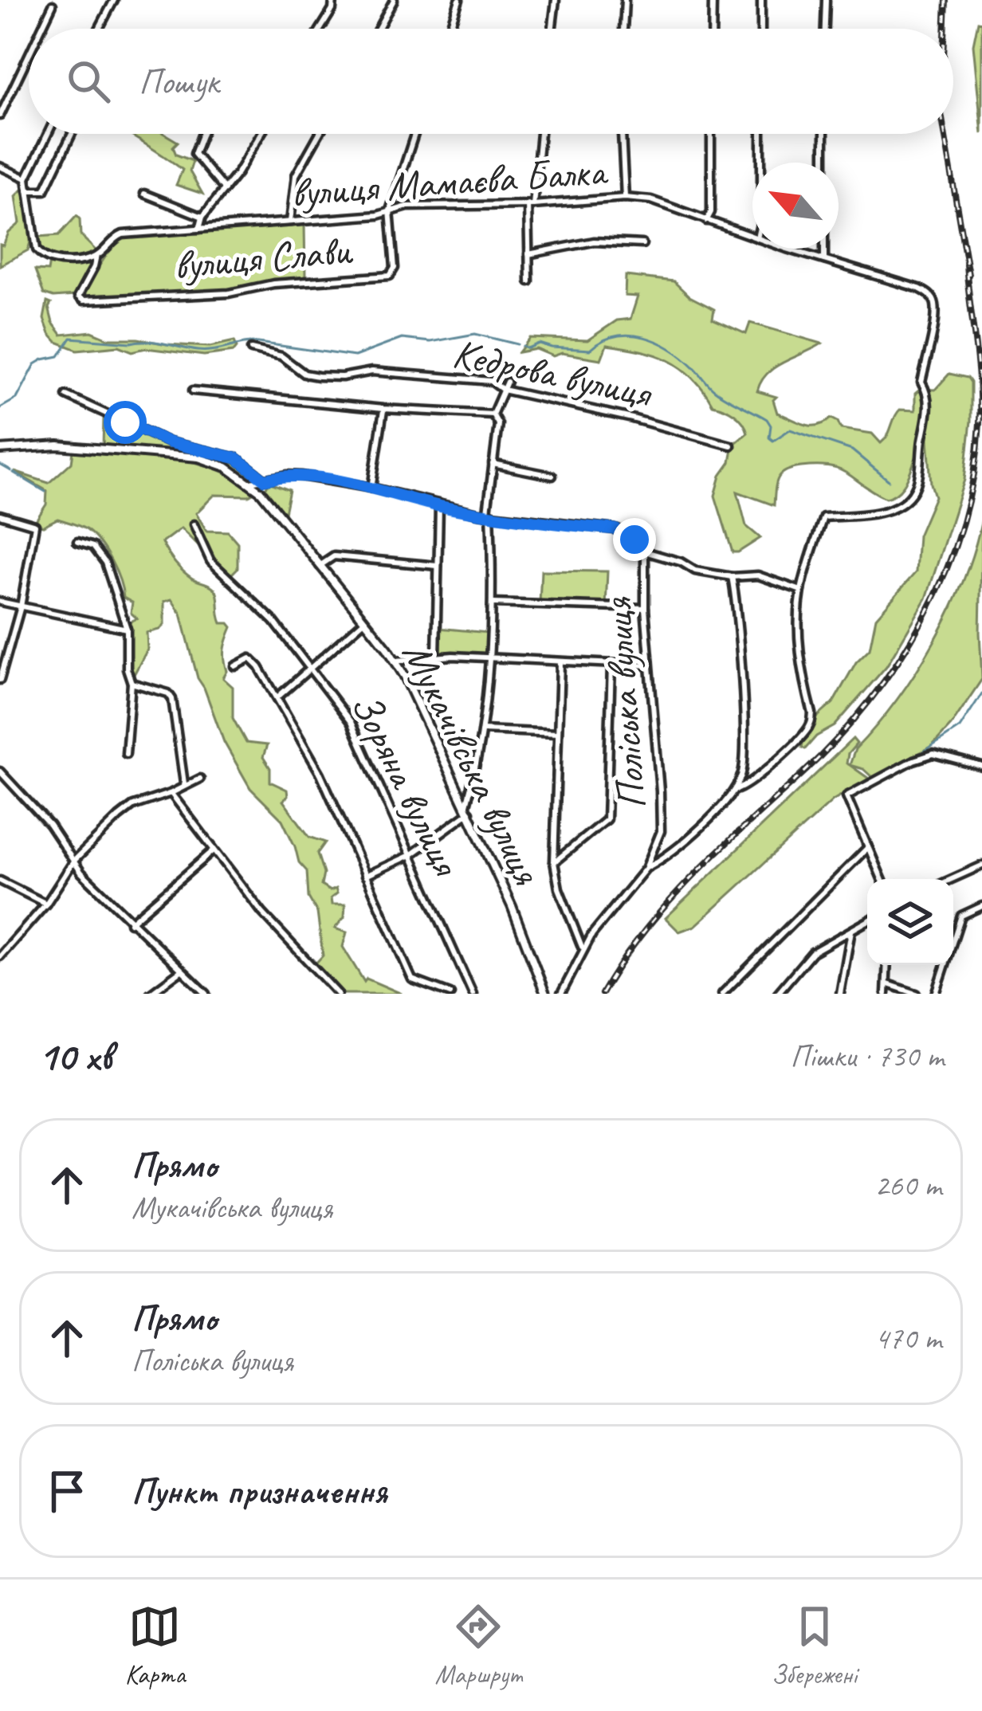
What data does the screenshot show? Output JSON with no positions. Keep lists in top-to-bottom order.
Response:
{
  "streets": {
    "street": [
      "вулиця Мамаєва Балка",
      "вулиця Слави",
      "Кедрова вулиця",
      "Поліська вулиця",
      "Мукачівська вулиця",
      "Зоряна вулиця"
    ]
  },
  "crossings": [
    ["вулиця Мамаєва Балка", "вулиця Слави"]
  ],
  "north": "top left",
  "page": {
    "search": "Пошук",
    "heading": ["10 хв", "Пішки · 730 m"],
    "list": [
      ["Прямо", "Мукачівська вулиця", "260 m"],
      ["Прямо", "Поліська вулиця", "470 m"],
      "Пункт призначення"
    ],
    "nav": ["Карта", "Маршрут", "Збережені"]
  }
}
